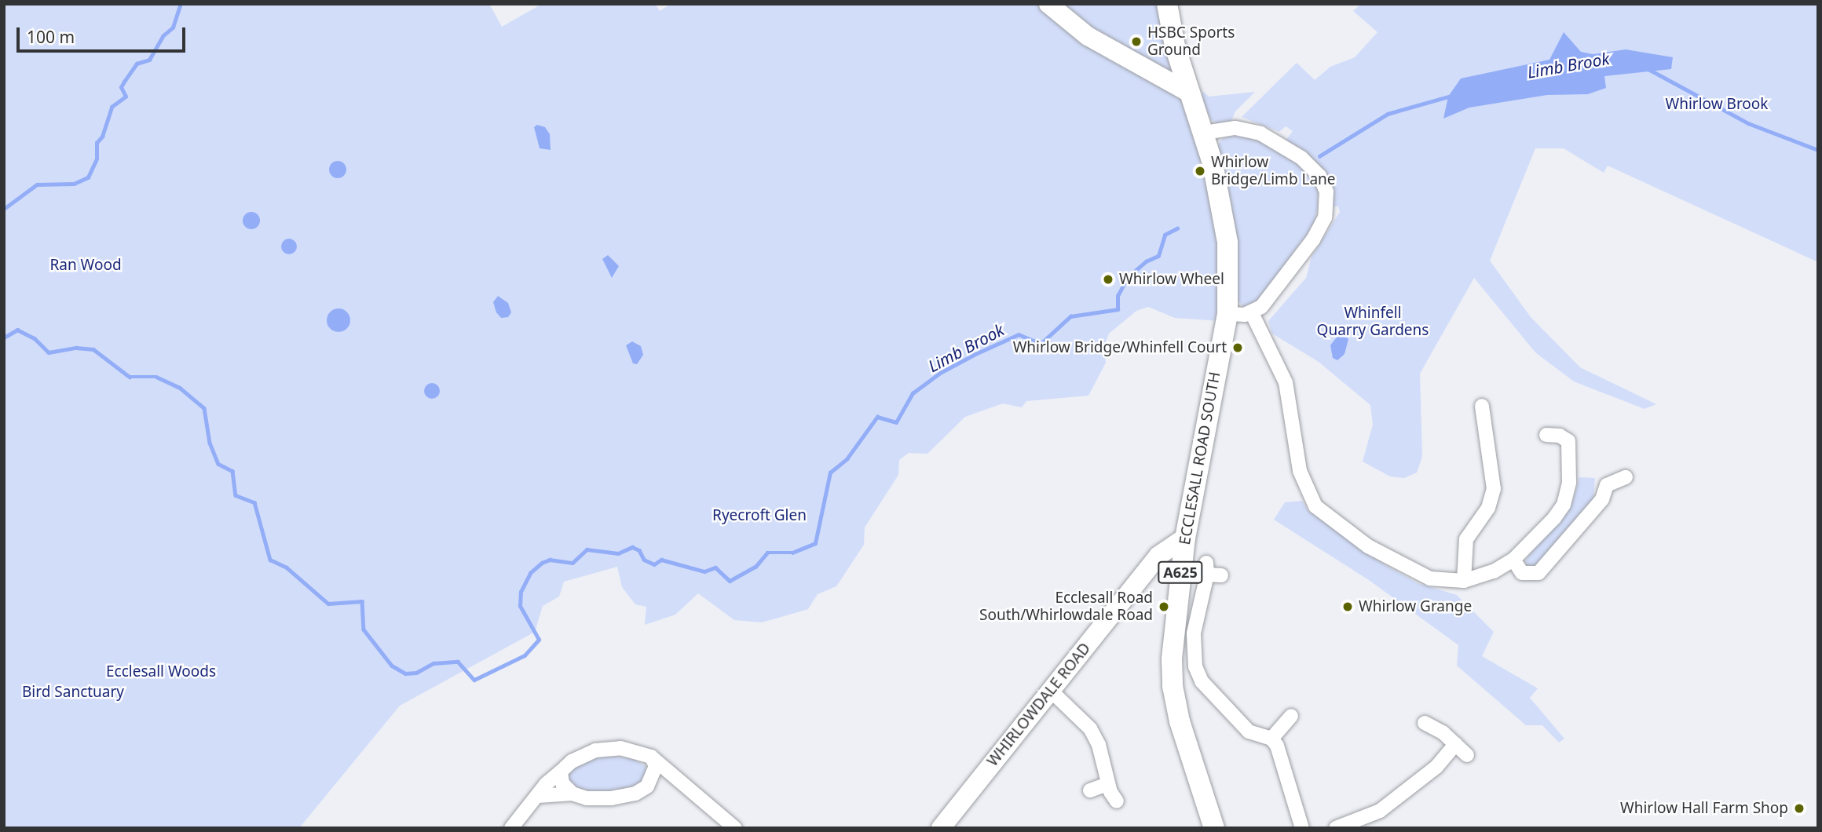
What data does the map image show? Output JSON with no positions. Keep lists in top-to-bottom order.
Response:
{
  "streets": {
    "main road": ["ECCLESALL ROAD SOUTH", "A625", "WHIRLOWDALE ROAD"]
  },
  "crossings": [
    ["ECCLESALL ROAD SOUTH", "A625"],
    ["ECCLESALL ROAD SOUTH", "WHIRLOWDALE ROAD"]
  ],
  "water": ["Limb Brook"],
  "parks": [
    "Whirlow Brook",
    "Ran Wood",
    "Whinfell Quarry Gardens",
    "Ryecroft Glen",
    "Ecclesall Woods",
    "Bird Sanctuary"
  ],
  "places": [
    "HSBC Sports Ground",
    "Whirlow Bridge/Limb Lane",
    "Whirlow Wheel",
    "Whirlow Bridge/Whinfell Court",
    "Ecclesall Road South/Whirlowdale Road",
    "Whirlow Grange",
    "Whirlow Hall Farm Shop"
  ],
  "scale_bar": "100 m"
}
